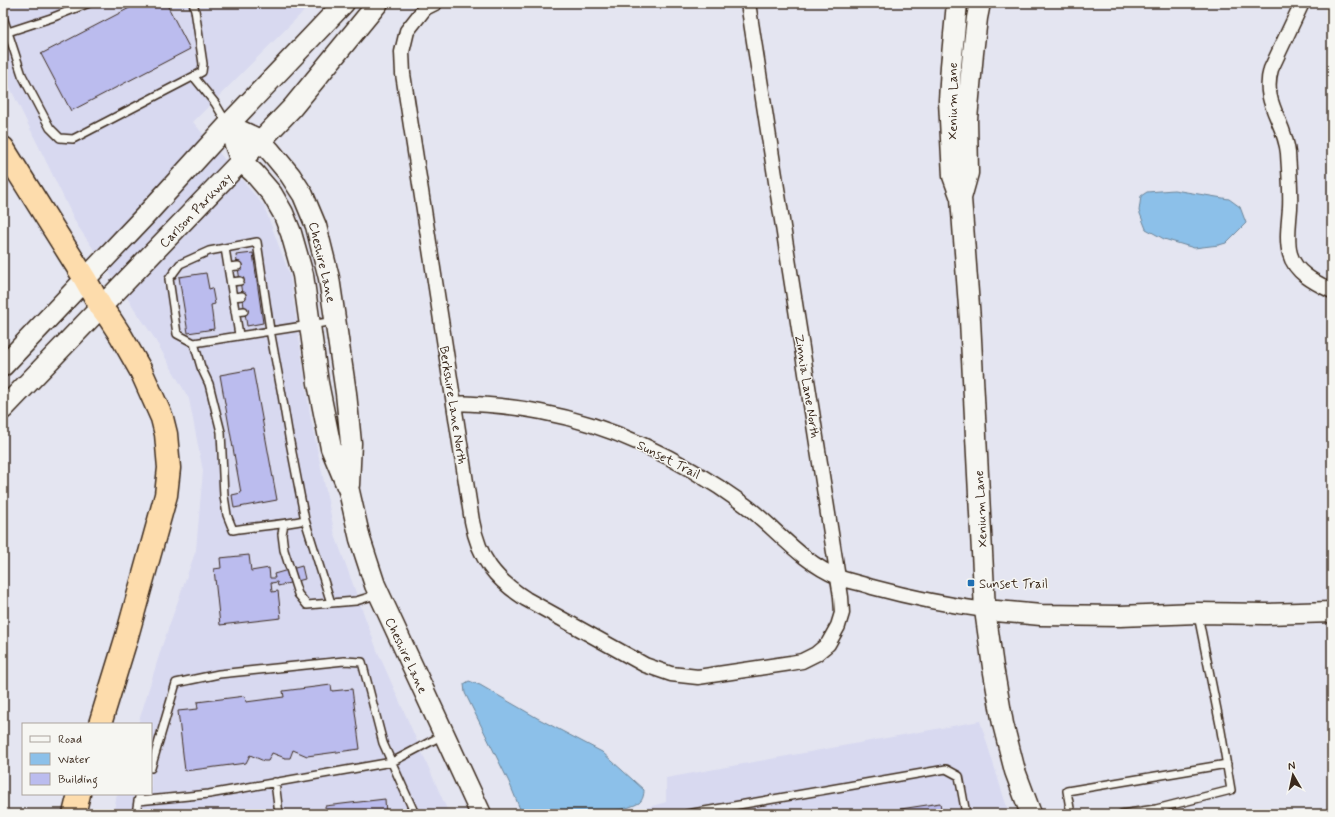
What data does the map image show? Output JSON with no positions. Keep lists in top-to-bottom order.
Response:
{
  "streets": {
    "main road": [
      "Xenium Lane",
      "Carlson Parkway",
      "Cheshire Lane",
      "Sunset Trail"
    ],
    "street": ["Zinnia Lane North", "Berkshire Lane North"]
  },
  "crossings": [
    ["Xenium Lane", "Sunset Trail"],
    ["Carlson Parkway", "Cheshire Lane"],
    ["Zinnia Lane North", "Berkshire Lane North"],
    ["Zinnia Lane North", "Sunset Trail"],
    ["Berkshire Lane North", "Sunset Trail"]
  ],
  "places": {
    "transit": ["Sunset Trail"]
  },
  "legend": ["Road", "Water", "Building"],
  "north": "top"
}
